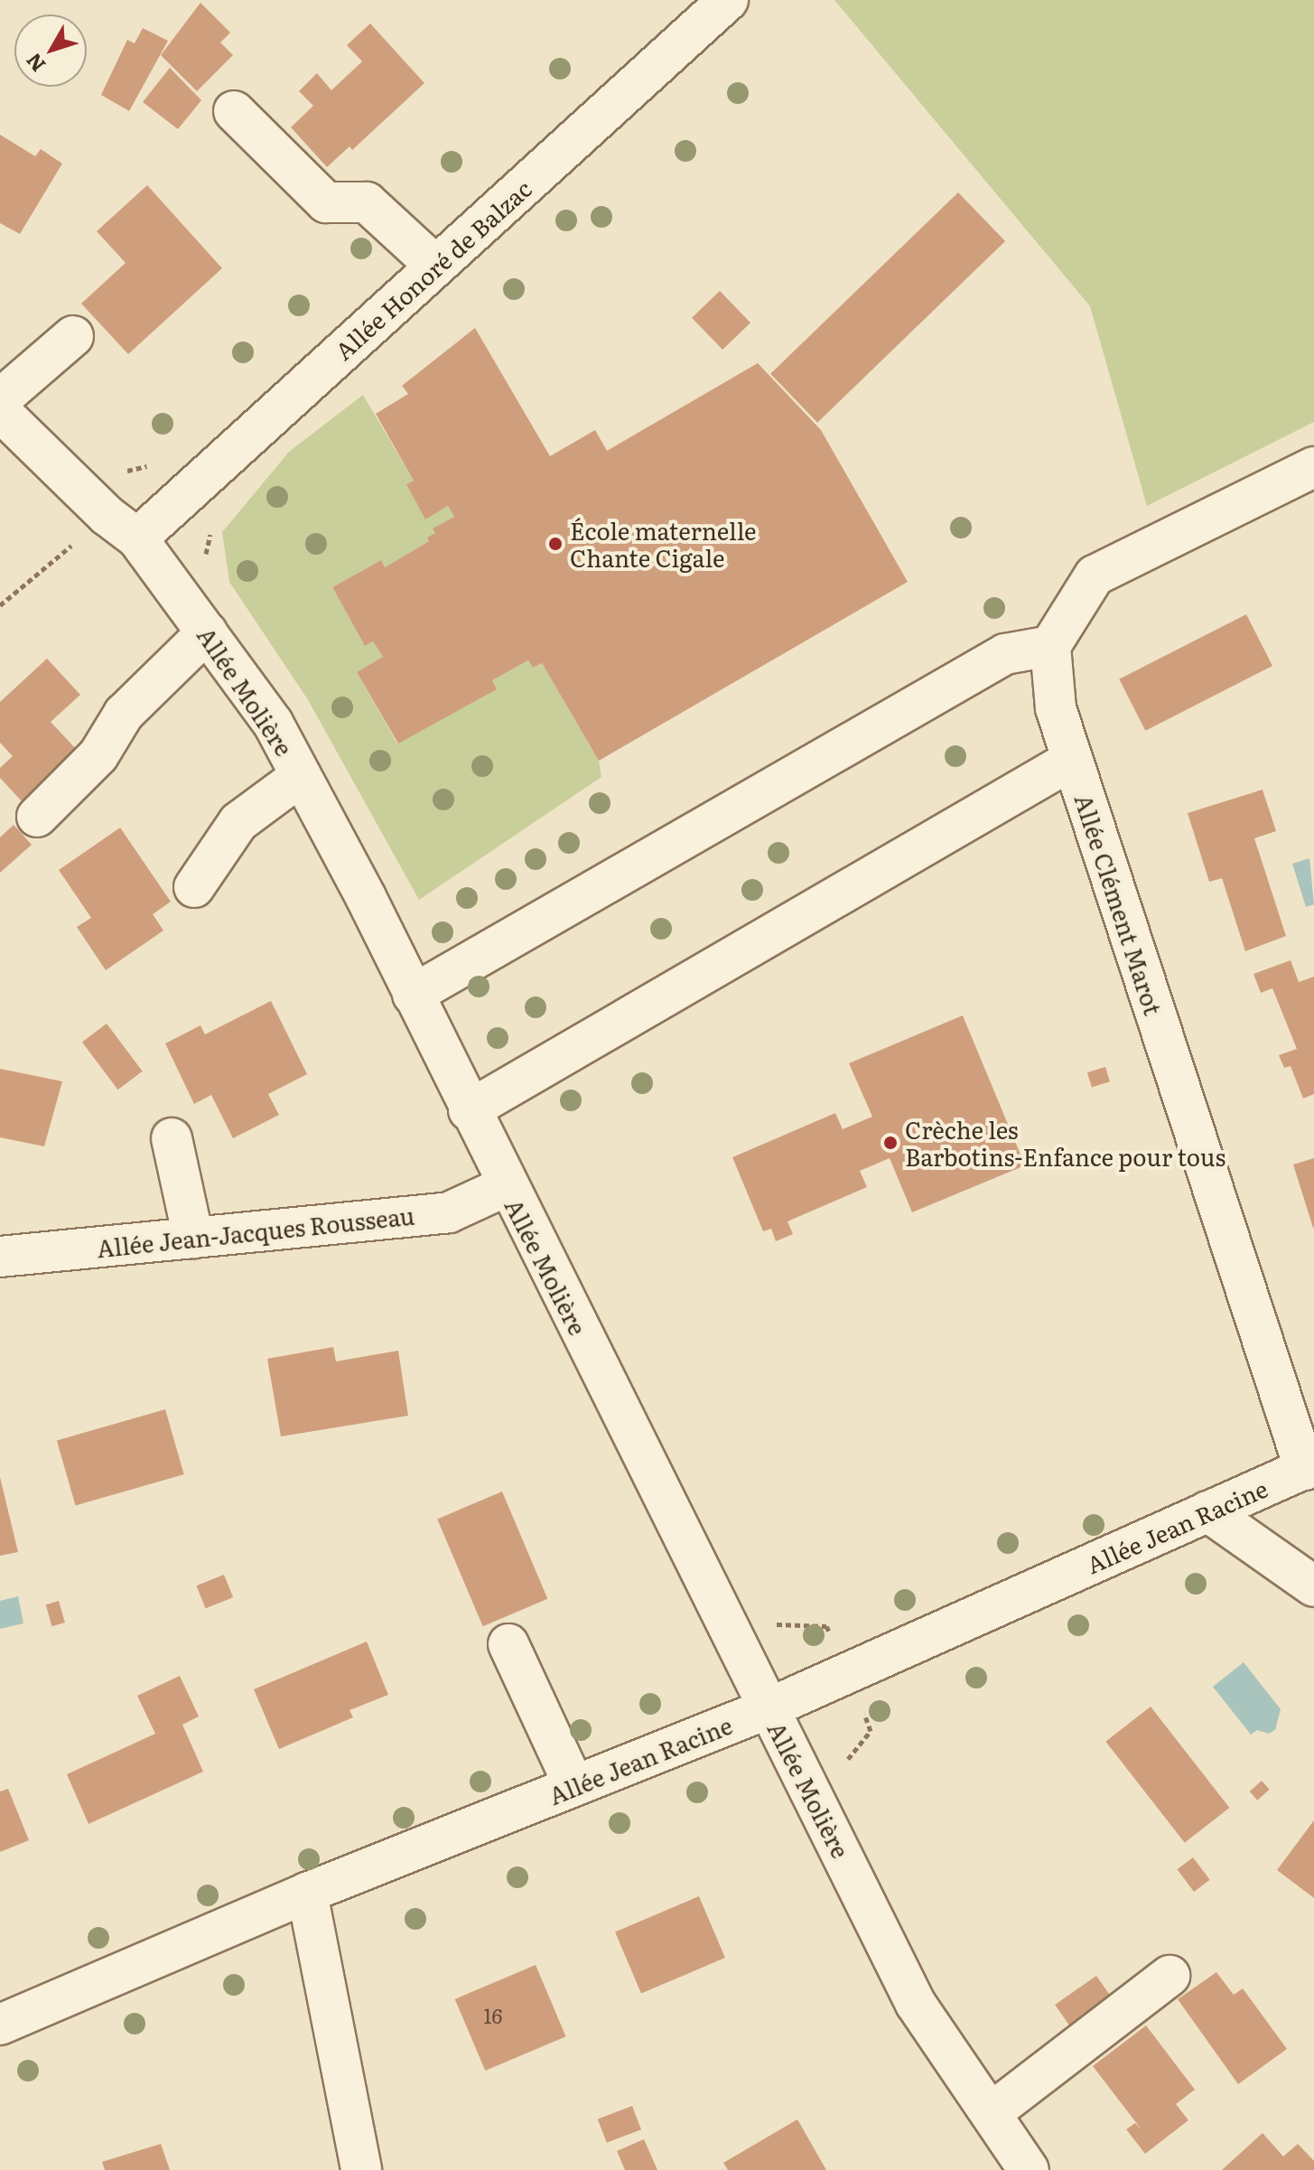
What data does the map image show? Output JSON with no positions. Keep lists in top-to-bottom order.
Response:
{
  "streets": {
    "street": [
      "Allée Honoré de Balzac",
      "Allée Molière",
      "Allée Clément Marot",
      "Allée Jean-Jacques Rousseau",
      "Allée Jean Racine"
    ]
  },
  "crossings": [
    ["Allée Honoré de Balzac", "Allée Molière"],
    ["Allée Molière", "Allée Jean-Jacques Rousseau"],
    ["Allée Molière", "Allée Jean Racine"],
    ["Allée Clément Marot", "Allée Jean Racine"]
  ],
  "places": ["École maternelle Chante Cigale", "Crèche les Barbotins-Enfance pour tous"],
  "house_numbers": ["16"],
  "north": "bottom left"
}
